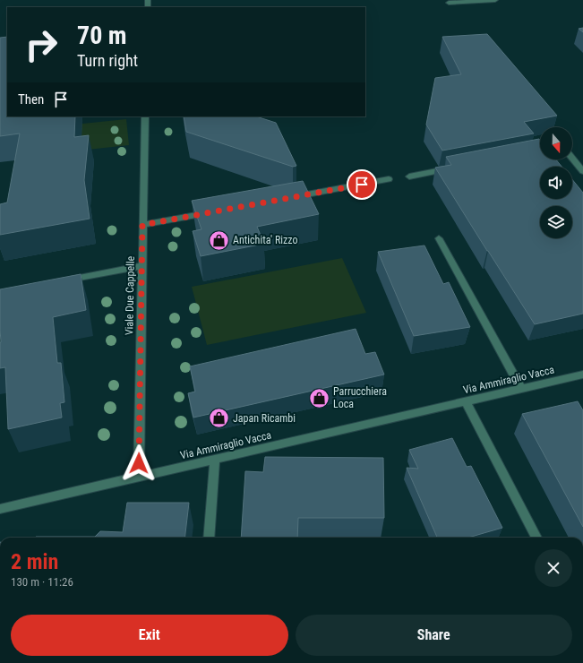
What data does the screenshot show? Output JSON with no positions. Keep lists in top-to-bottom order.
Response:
{
  "streets": {
    "street": ["Viale Due Cappelle", "Via Ammiraglio Vacca"]
  },
  "crossings": [
    ["Viale Due Cappelle", "Via Ammiraglio Vacca"]
  ],
  "places": {
    "shop": ["Antichita' Rizzo", "Parrucchiera Loca", "Japan Ricambi"]
  },
  "north": "bottom",
  "page": {
    "turn": ["70 m", "Turn right"],
    "then": "Then",
    "heading": ["2 min", "130 m · 11:26"],
    "buttons": ["Exit", "Share"]
  }
}
